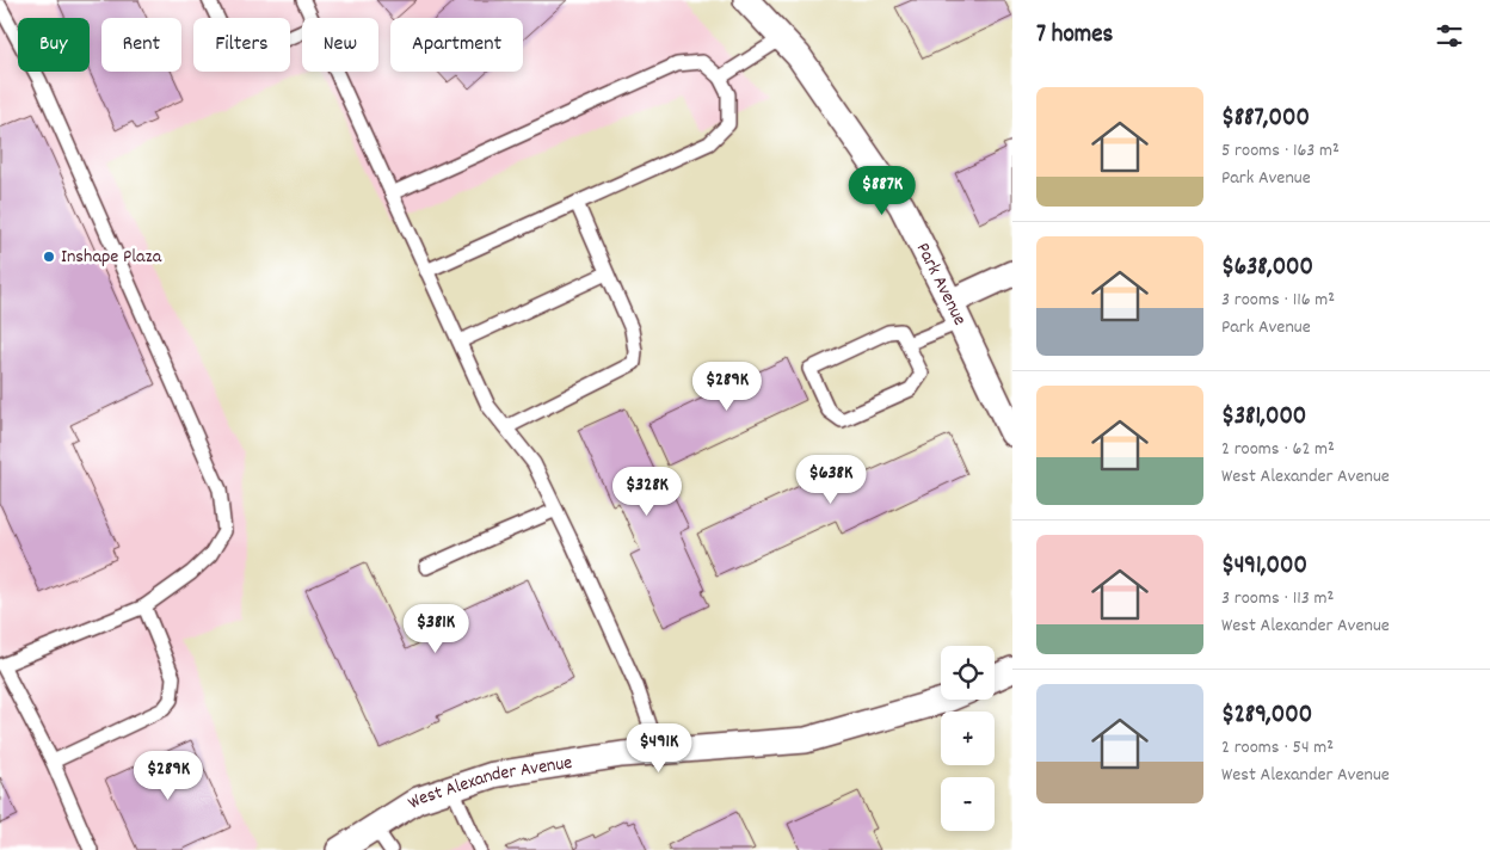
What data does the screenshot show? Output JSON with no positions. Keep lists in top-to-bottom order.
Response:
{
  "streets": {
    "street": ["Park Avenue", "West Alexander Avenue"]
  },
  "places": ["Inshape Plaza"],
  "page": {
    "heading": "7 homes",
    "chip": [
      "Buy",
      "Rent",
      "Filters",
      "New",
      "Apartment"
    ],
    "list": [
      {
        "name": "$887,000",
        "note": "5 rooms · 163 m² · Park Avenue"
      },
      {
        "name": "$638,000",
        "note": "3 rooms · 116 m² · Park Avenue"
      },
      {
        "name": "$381,000",
        "note": "2 rooms · 62 m² · West Alexander Avenue"
      },
      {
        "name": "$491,000",
        "note": "3 rooms · 113 m² · West Alexander Avenue"
      },
      {
        "name": "$289,000",
        "note": "2 rooms · 54 m² · West Alexander Avenue"
      }
    ],
    "price": [
      "$887K",
      "$289K",
      "$638K",
      "$328K",
      "$381K",
      "$491K",
      "$289K"
    ],
    "map_buttons": ["+", "−"]
  }
}
